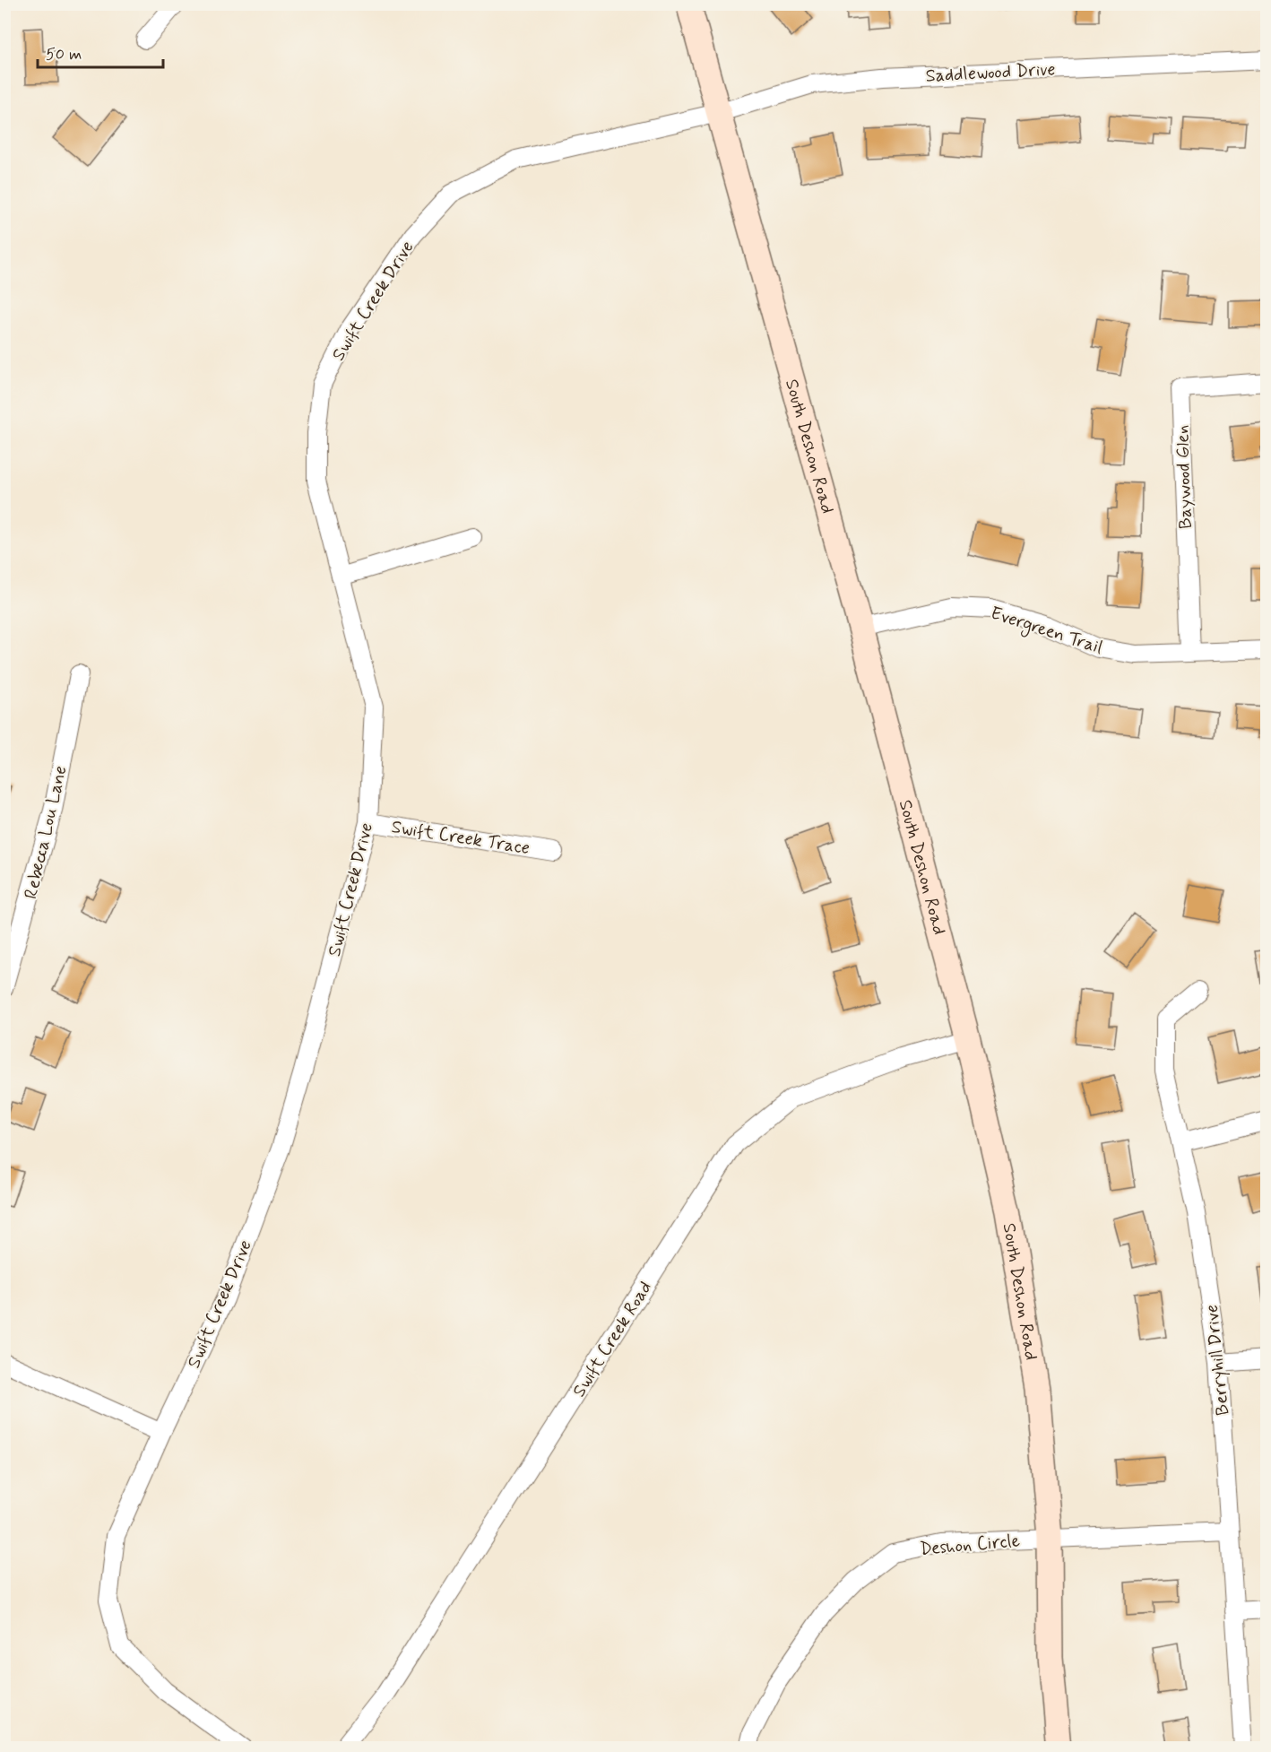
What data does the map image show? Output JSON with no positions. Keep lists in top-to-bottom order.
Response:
{
  "streets": {
    "street": [
      "Saddlewood Drive",
      "Swift Creek Drive",
      "South Deshon Road",
      "Baywood Glen",
      "Evergreen Trail",
      "Rebecca Lou Lane",
      "Swift Creek Trace",
      "Swift Creek Road",
      "Berryhill Drive",
      "Deshon Circle"
    ]
  },
  "crossings": [
    ["Saddlewood Drive", "Swift Creek Drive"],
    ["Saddlewood Drive", "South Deshon Road"],
    ["Swift Creek Drive", "South Deshon Road"],
    ["Swift Creek Drive", "Swift Creek Trace"],
    ["South Deshon Road", "Evergreen Trail"],
    ["South Deshon Road", "Swift Creek Road"],
    ["South Deshon Road", "Deshon Circle"],
    ["Baywood Glen", "Evergreen Trail"],
    ["Berryhill Drive", "Deshon Circle"]
  ],
  "scale_bar": "50 m"
}
